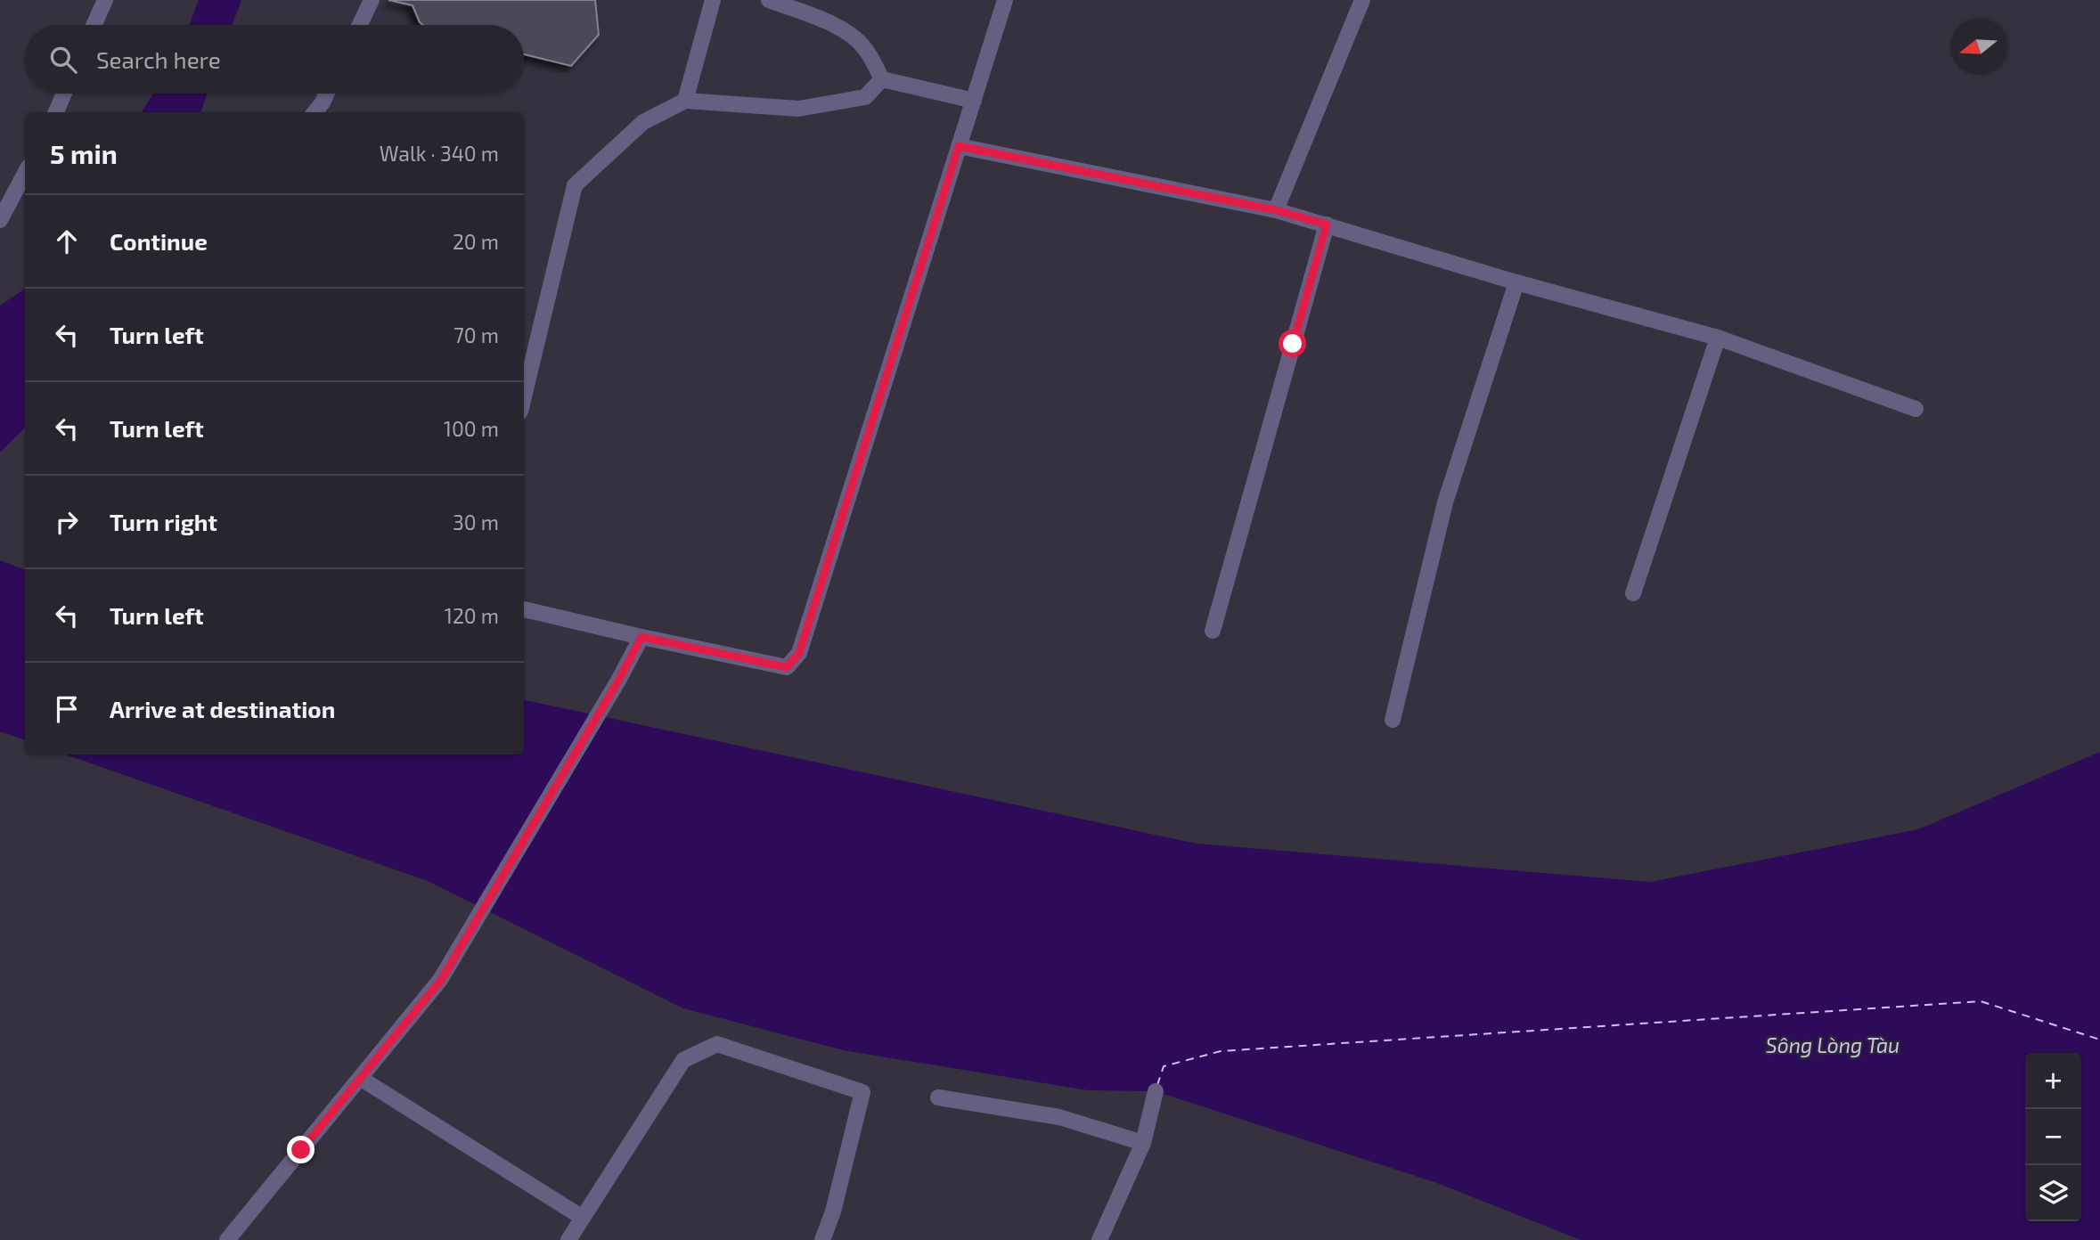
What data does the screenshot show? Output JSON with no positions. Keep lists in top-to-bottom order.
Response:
{
  "water": ["Sông Lòng Tàu"],
  "north": "left",
  "page": {
    "search": "Search here",
    "heading": ["5 min", "Walk · 340 m"],
    "list": [
      ["Continue", "20 m"],
      ["Turn left", "70 m"],
      ["Turn left", "100 m"],
      ["Turn right", "30 m"],
      ["Turn left", "120 m"],
      "Arrive at destination"
    ],
    "map_buttons": ["+", "−"]
  }
}
